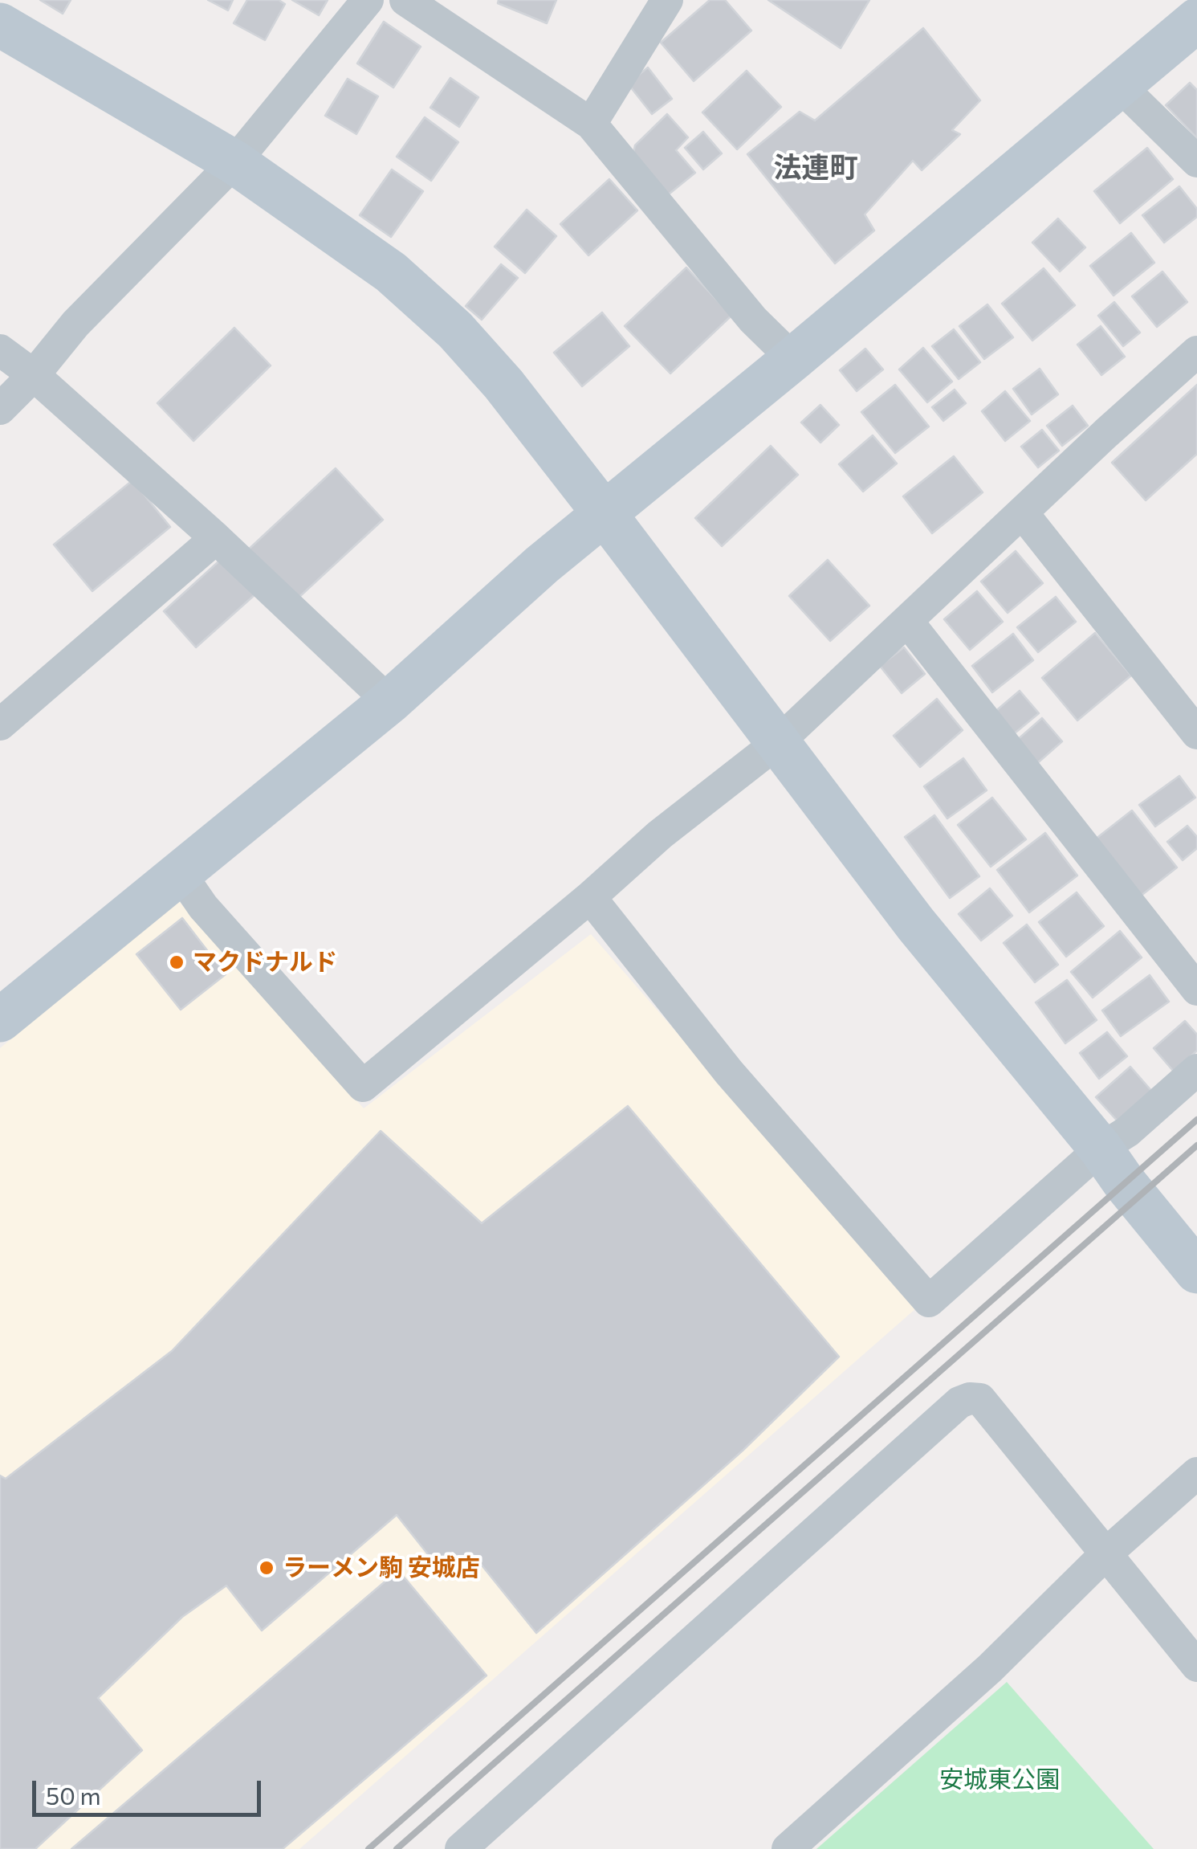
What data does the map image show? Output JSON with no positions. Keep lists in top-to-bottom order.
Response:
{
  "districts": ["法連町"],
  "parks": ["安城東公園"],
  "places": ["マクドナルド", "ラーメン駒 安城店"],
  "scale_bar": "50 m"
}
